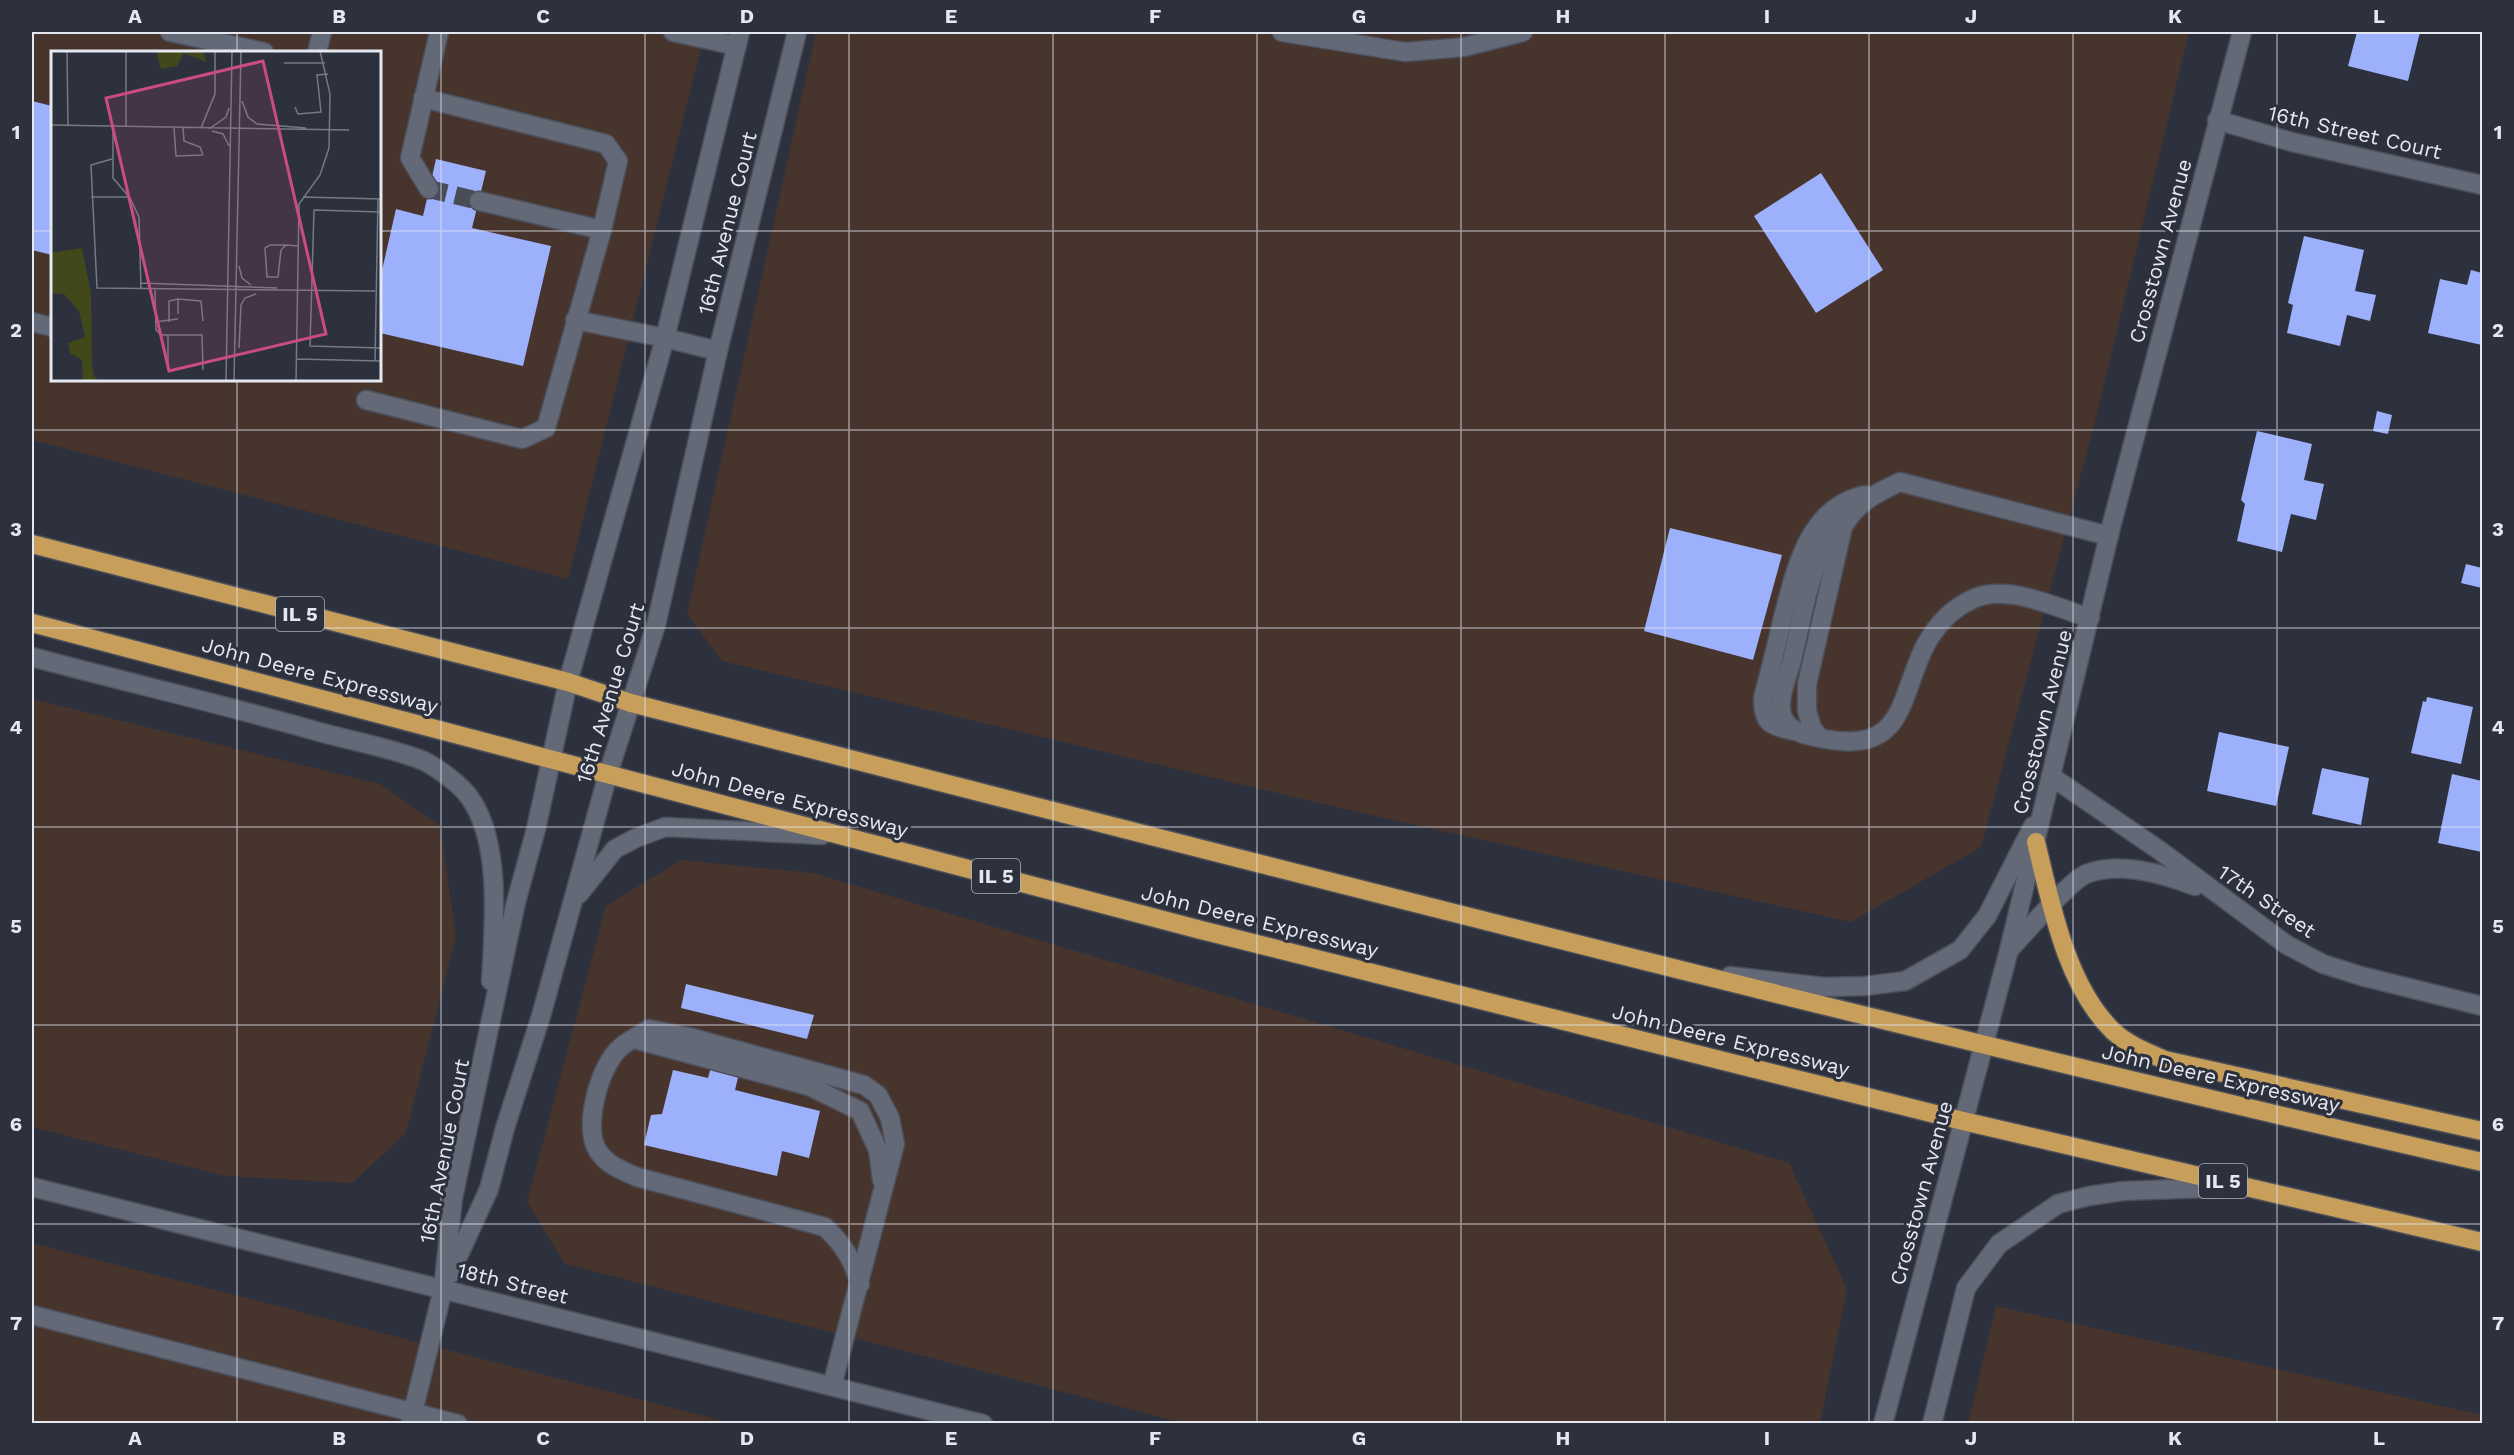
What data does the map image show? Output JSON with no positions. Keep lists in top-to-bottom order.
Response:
{
  "streets": {
    "highway": ["IL 5", "John Deere Expressway"],
    "street": [
      "16th Street Court",
      "16th Avenue Court",
      "Crosstown Avenue",
      "17th Street",
      "18th Street"
    ]
  },
  "crossings": [
    ["16th Street Court", "Crosstown Avenue"],
    ["16th Avenue Court", "John Deere Expressway"],
    ["16th Avenue Court", "18th Street"],
    ["Crosstown Avenue", "John Deere Expressway"],
    ["Crosstown Avenue", "17th Street"]
  ],
  "grid": {
    "columns": [
      "A",
      "B",
      "C",
      "D",
      "E",
      "F",
      "G",
      "H",
      "I",
      "J",
      "K",
      "L"
    ],
    "rows": [
      "1",
      "2",
      "3",
      "4",
      "5",
      "6",
      "7"
    ]
  }
}
